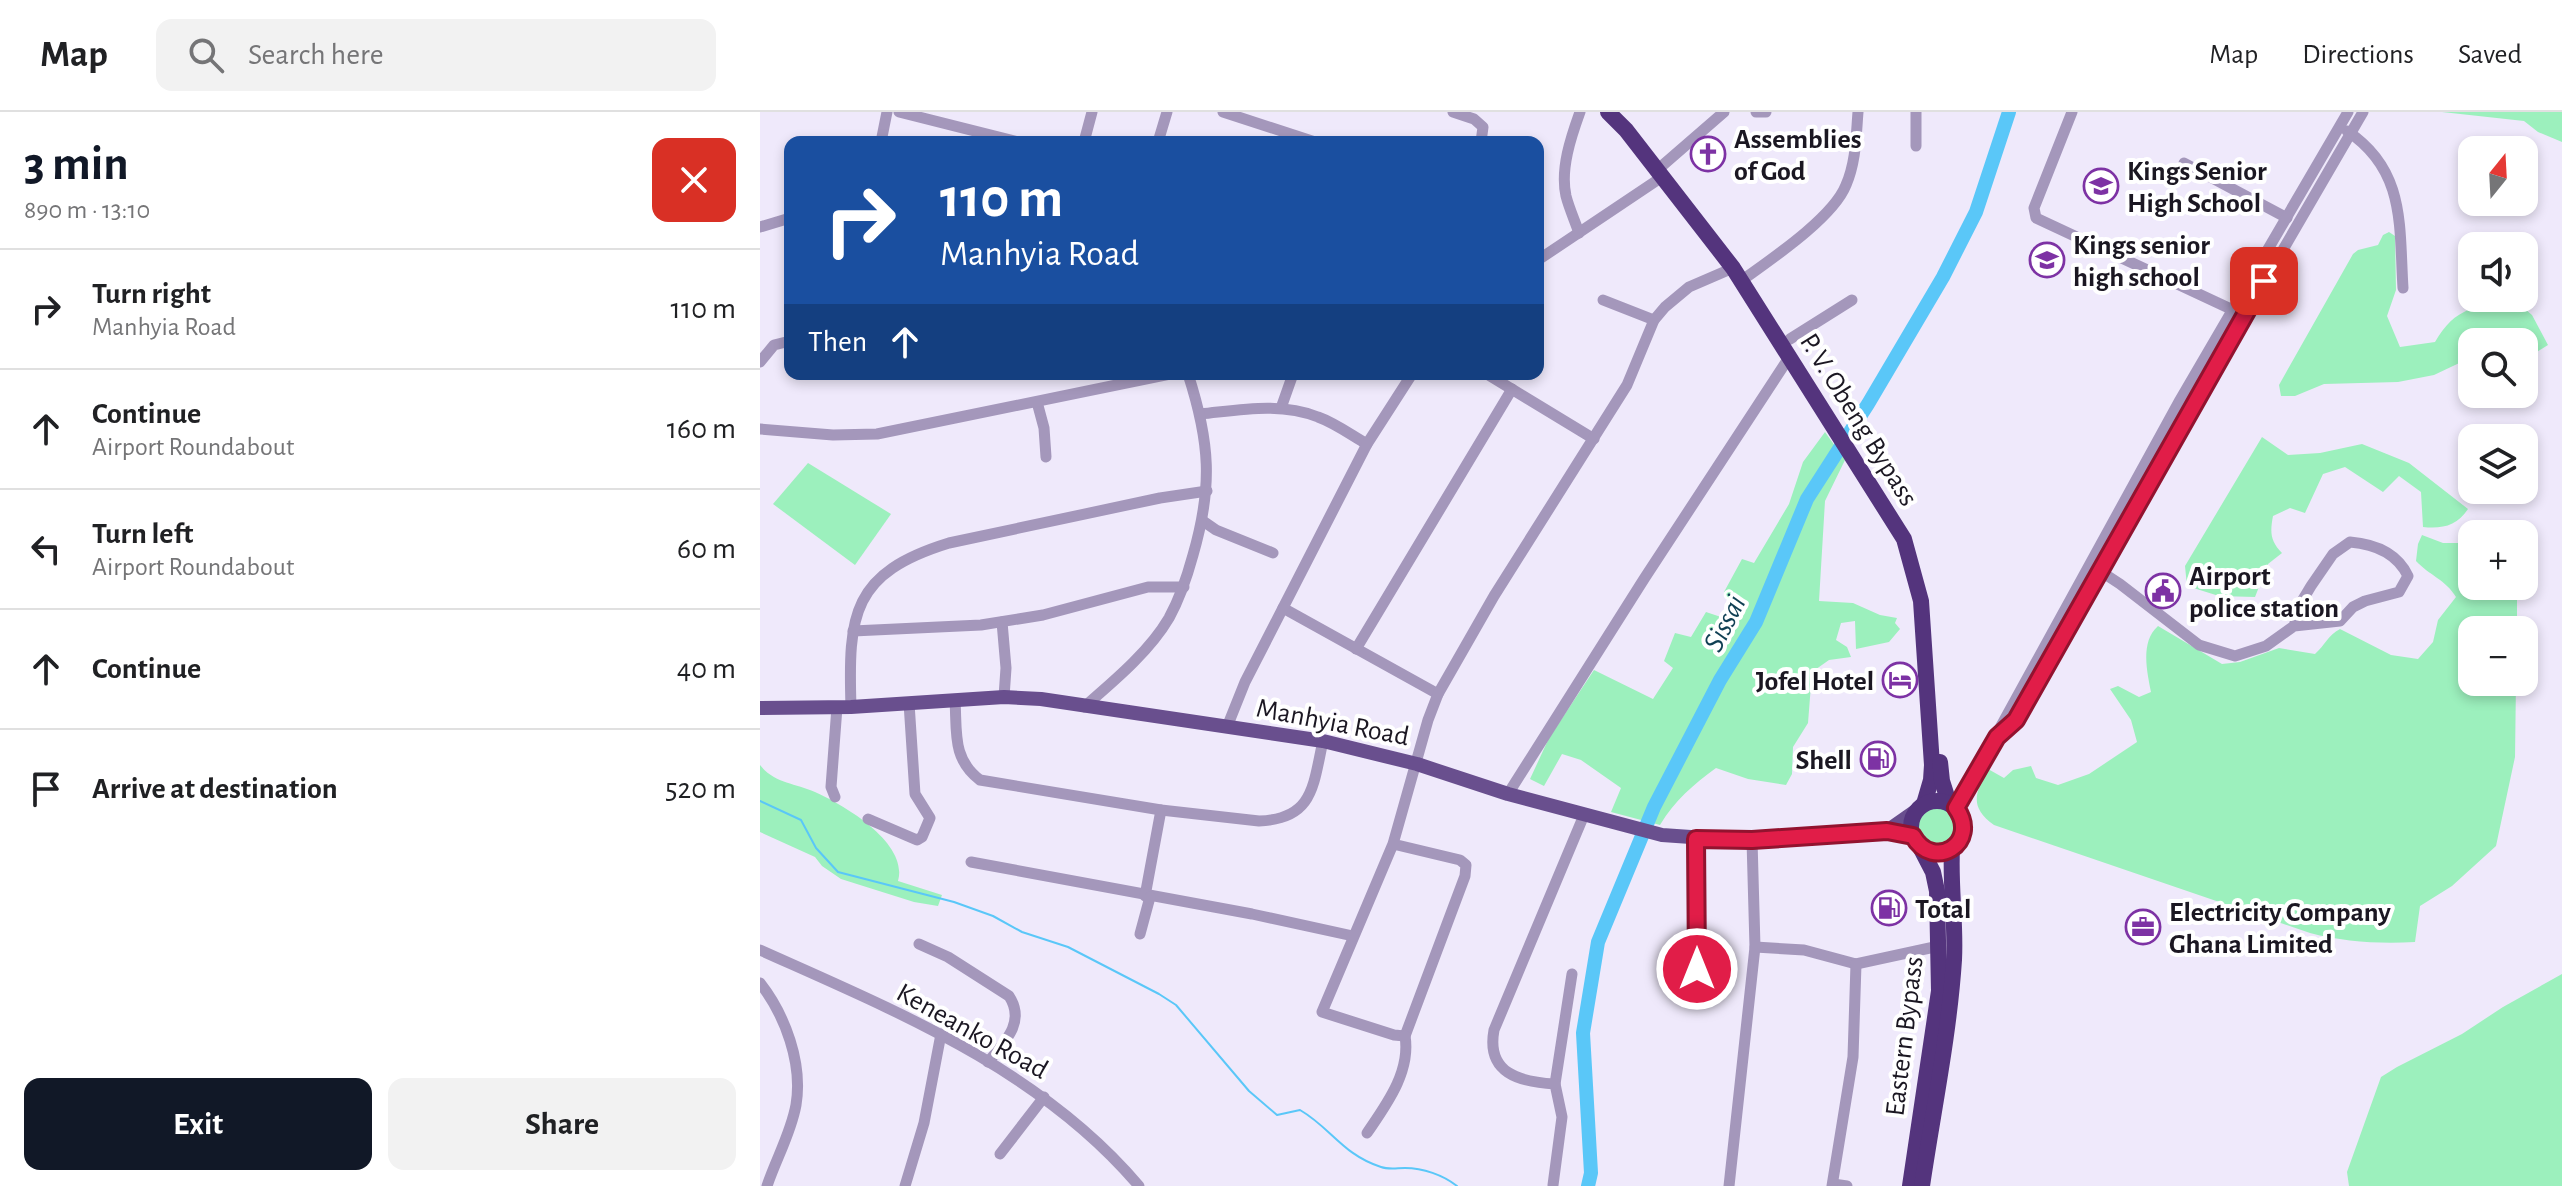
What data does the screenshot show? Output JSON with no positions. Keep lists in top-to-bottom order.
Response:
{
  "streets": {
    "highway": ["P. V. Obeng Bypass", "Eastern Bypass"],
    "main road": ["Manhyia Road"],
    "street": ["Keneanko Road"]
  },
  "crossings": [
    ["P. V. Obeng Bypass", "Manhyia Road"],
    ["P. V. Obeng Bypass", "Eastern Bypass"],
    ["Manhyia Road", "Eastern Bypass"]
  ],
  "water": ["Sissai"],
  "places": {
    "church": ["Assemblies of God"],
    "school or university": ["Kings Senior High School", "Kings senior high school"],
    "public building": ["Airport police station"],
    "hotel": ["Jofel Hotel"],
    "fuel station": ["Shell", "Total"],
    "office": ["Electricity Company Ghana Limited"]
  },
  "north": "top",
  "page": {
    "header": "Map",
    "search": "Search here",
    "nav": ["Map", "Directions", "Saved"],
    "heading": ["3 min", "890 m · 13:10"],
    "map_buttons": ["+", "−"],
    "turn": ["110 m", "Manhyia Road"],
    "list": [
      {
        "name": "Turn right",
        "note": "Manhyia Road",
        "value": "110 m"
      },
      {
        "name": "Continue",
        "note": "Airport Roundabout",
        "value": "160 m"
      },
      {
        "name": "Turn left",
        "note": "Airport Roundabout",
        "value": "60 m"
      },
      {
        "name": "Continue",
        "value": "40 m"
      },
      {
        "name": "Arrive at destination",
        "value": "520 m"
      }
    ],
    "then": "Then",
    "buttons": ["Exit", "Share"]
  }
}
